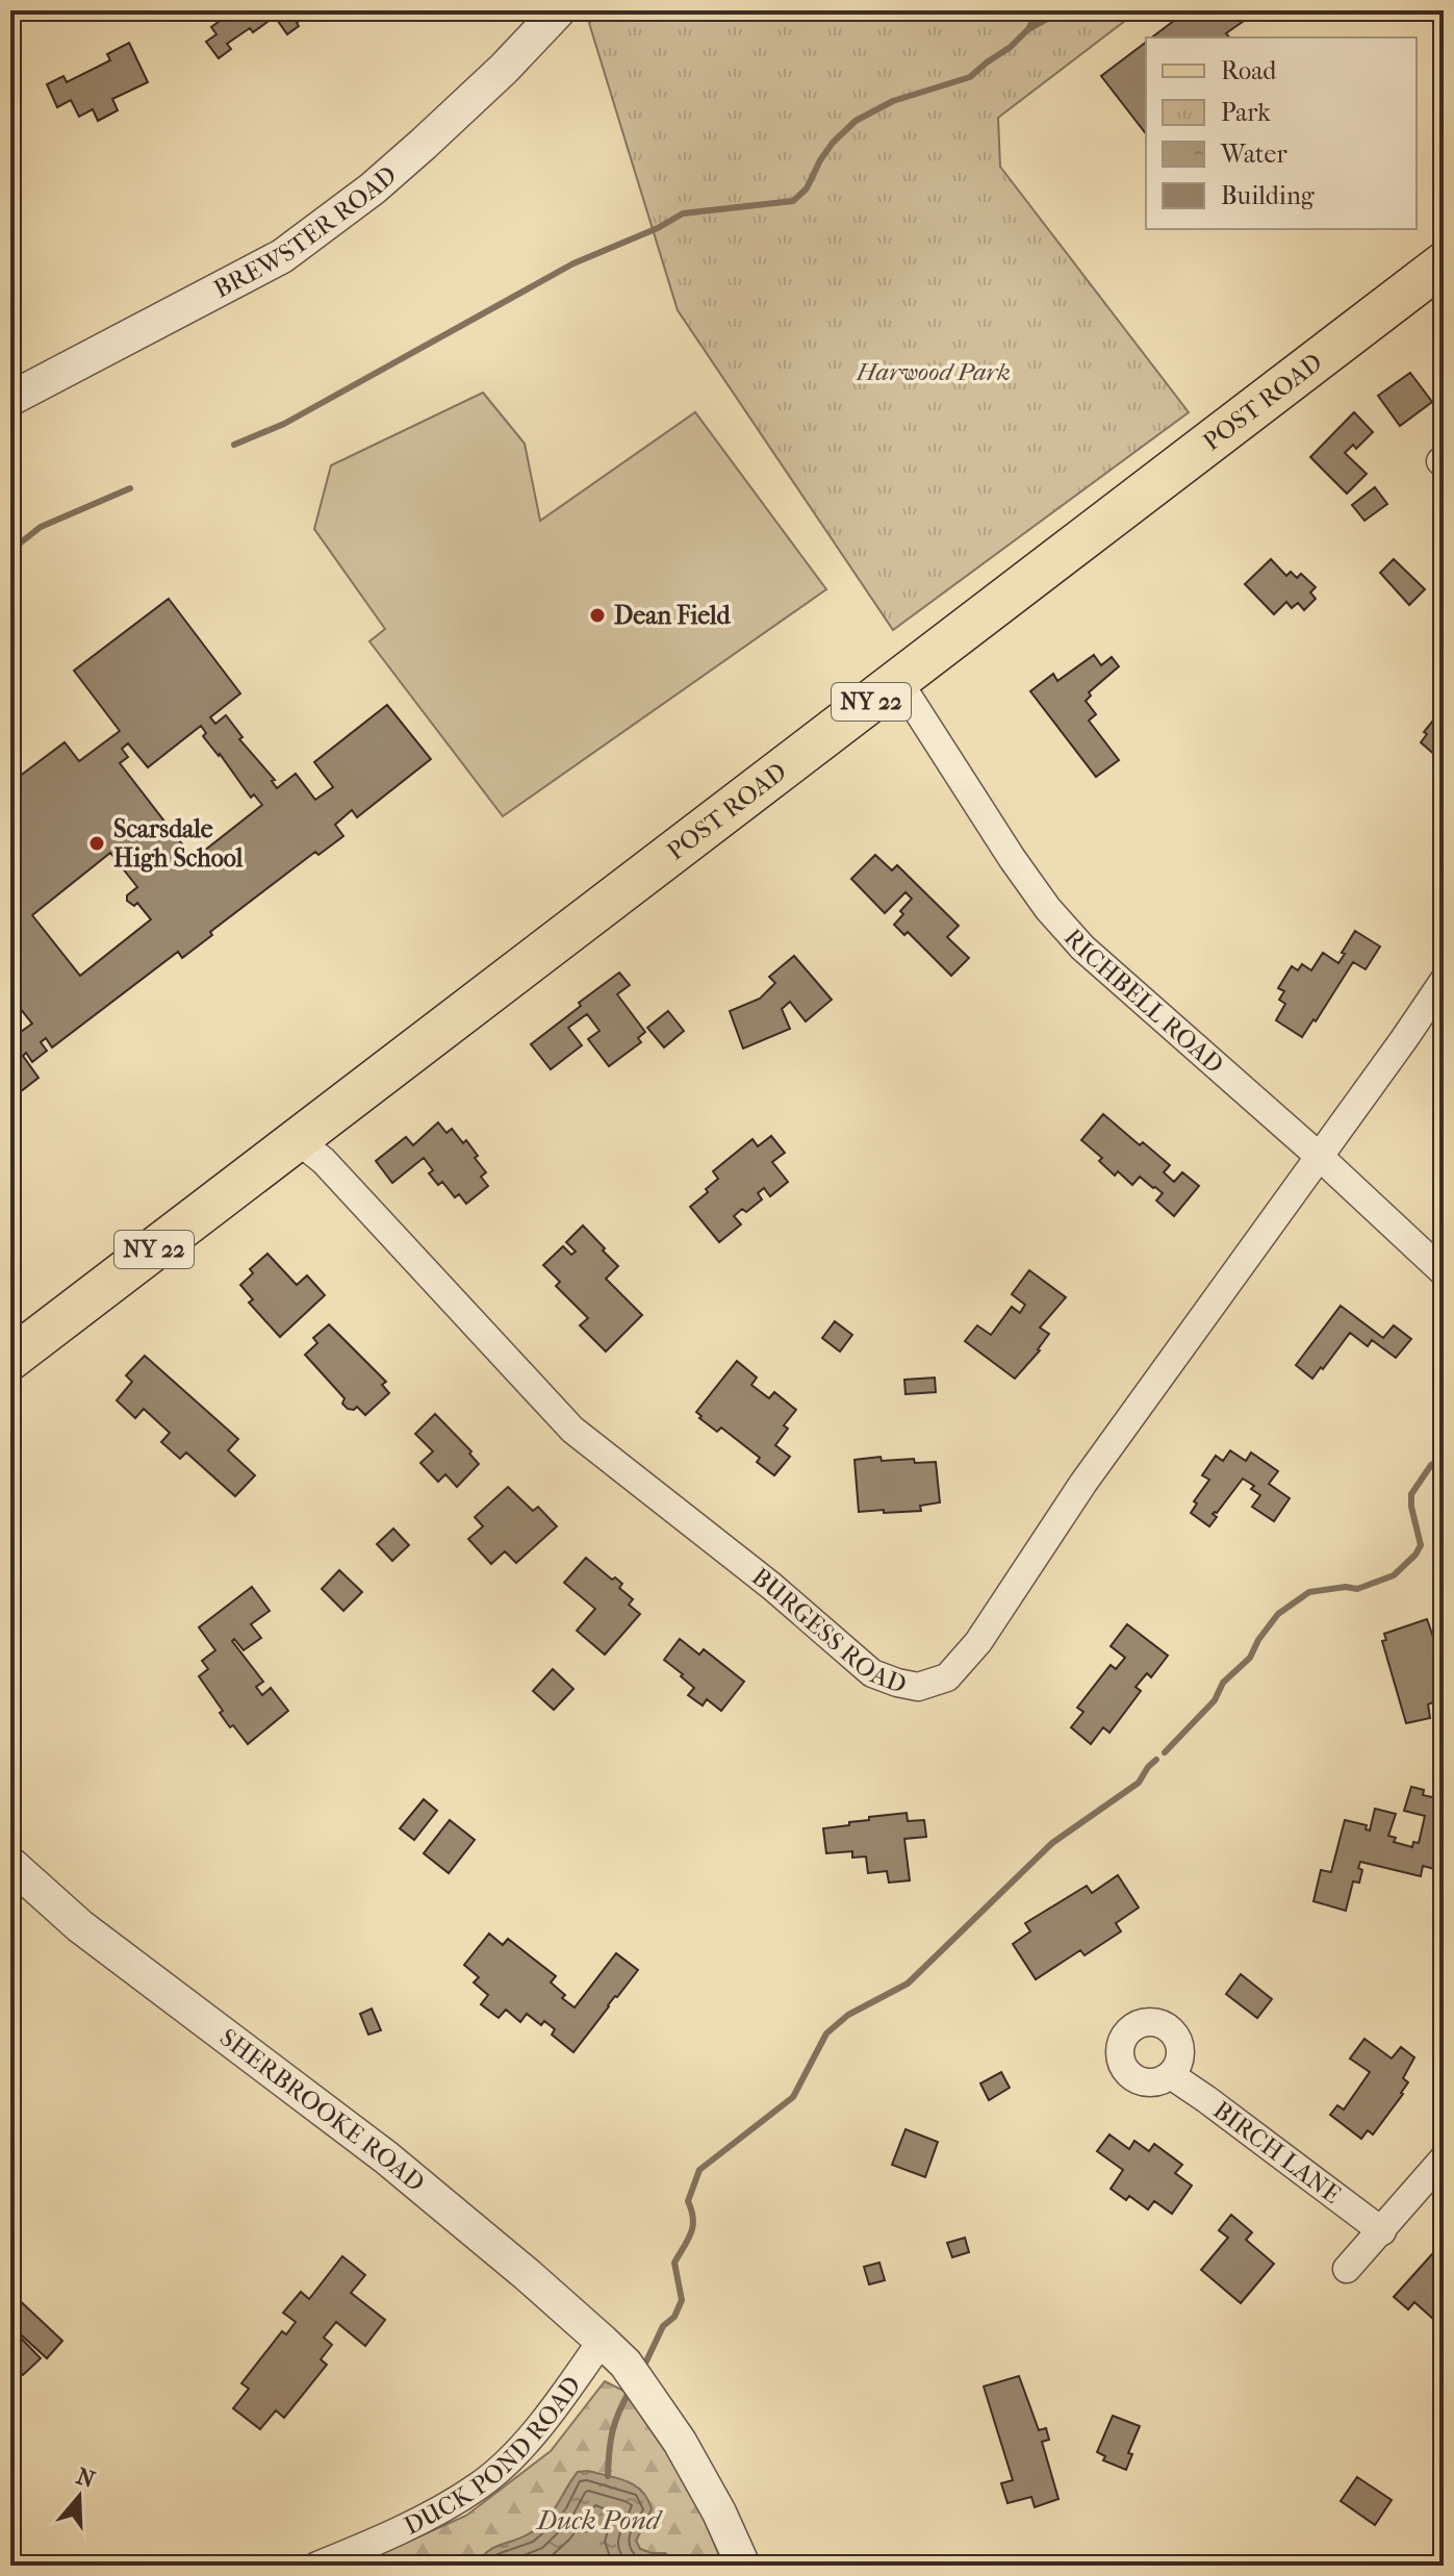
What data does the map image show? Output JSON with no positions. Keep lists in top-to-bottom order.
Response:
{
  "streets": {
    "main road": ["POST ROAD", "NY 22"],
    "street": [
      "BREWSTER ROAD",
      "RICHBELL ROAD",
      "BURGESS ROAD",
      "SHERBROOKE ROAD",
      "BIRCH LANE",
      "DUCK POND ROAD"
    ]
  },
  "crossings": [
    ["POST ROAD", "RICHBELL ROAD"],
    ["POST ROAD", "BURGESS ROAD"],
    ["RICHBELL ROAD", "BURGESS ROAD"],
    ["SHERBROOKE ROAD", "DUCK POND ROAD"]
  ],
  "water": ["Duck Pond"],
  "parks": ["Harwood Park"],
  "places": ["Dean Field", "Scarsdale High School"],
  "legend": [
    "Road",
    "Park",
    "Water",
    "Building"
  ],
  "north": "top"
}
